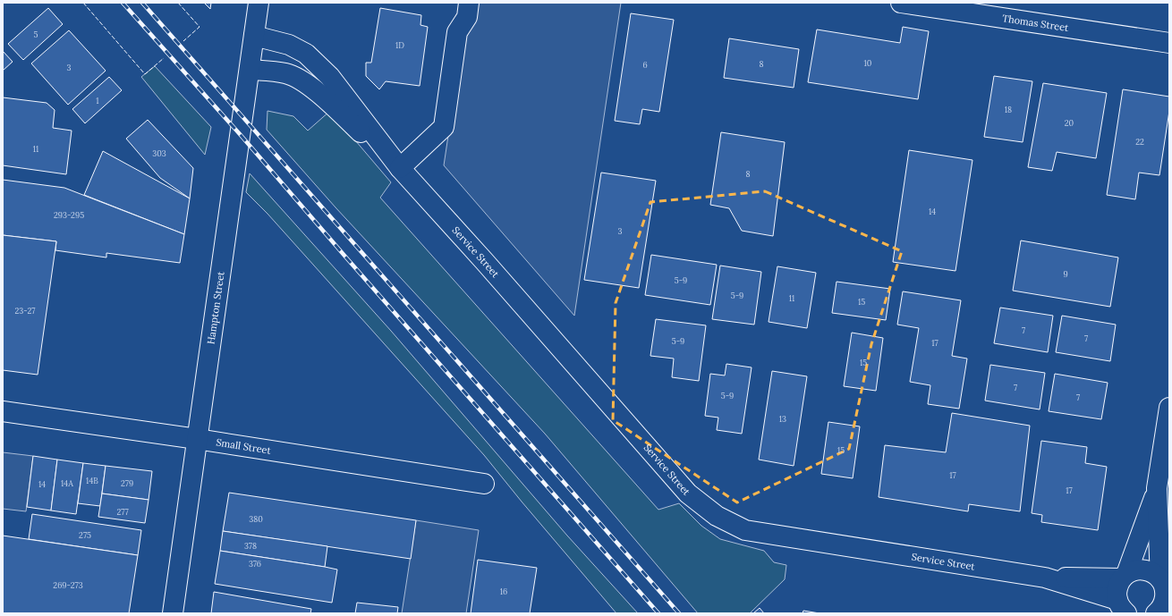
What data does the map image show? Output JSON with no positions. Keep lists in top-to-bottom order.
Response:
{
  "streets": {
    "street": [
      "Thomas Street",
      "Service Street",
      "Hampton Street",
      "Small Street"
    ]
  },
  "crossings": [
    ["Service Street", "Hampton Street"],
    ["Hampton Street", "Small Street"]
  ],
  "house_numbers": [
    "5",
    "1D",
    "10",
    "8",
    "6",
    "3",
    "1",
    "18",
    "20",
    "22",
    "11",
    "303",
    "8",
    "14",
    "293-295",
    "3",
    "9",
    "5-9",
    "5-9",
    "11",
    "15",
    "23-27",
    "7",
    "7",
    "5-9",
    "17",
    "15",
    "7",
    "5-9",
    "7",
    "13",
    "15",
    "17",
    "14B",
    "14A",
    "279",
    "14",
    "17",
    "277",
    "380",
    "275",
    "378",
    "376",
    "269-273",
    "16"
  ]
}
